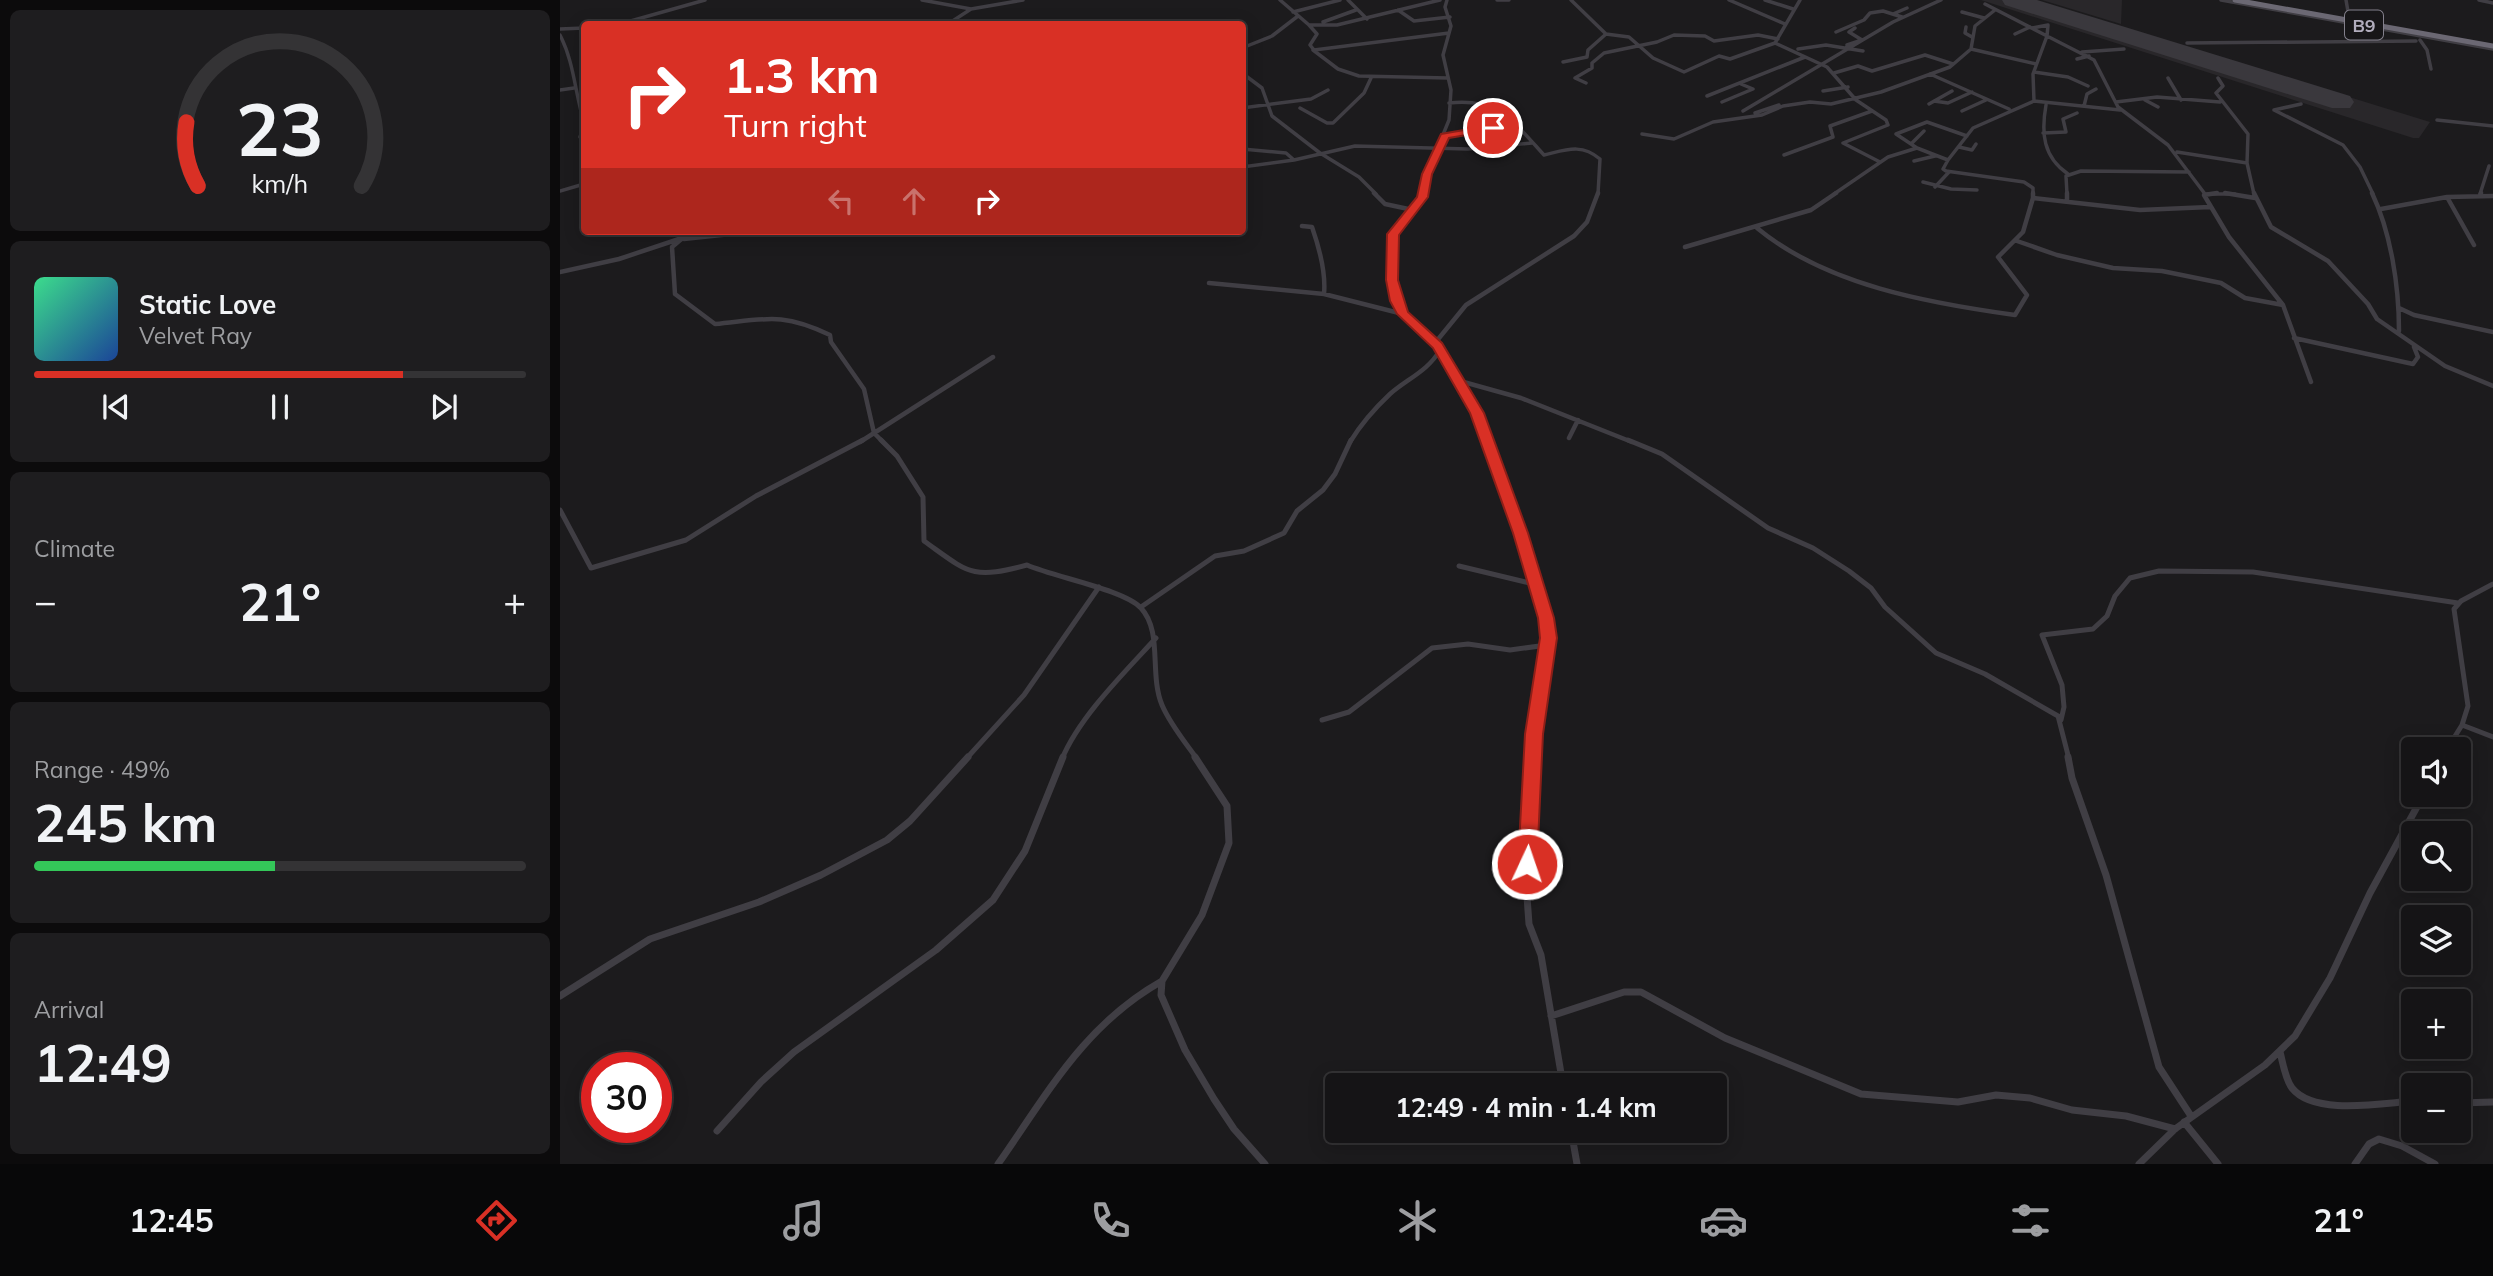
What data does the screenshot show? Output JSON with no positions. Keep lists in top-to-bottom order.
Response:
{
  "streets": {
    "highway": ["B9"]
  },
  "page": {
    "turn": ["1.3 km", "Turn right"],
    "song": ["Static Love", "Velvet Ray"],
    "tile": [
      "Climate",
      ["Range · 49%", "245 km"],
      ["Arrival", "12:49"]
    ],
    "heat": ["−", "21°", "+"],
    "map_buttons": ["+", "−"],
    "limit": "30",
    "trip": "12:49 · 4 min · 1.4 km",
    "tabs": ["12:45", "21°"],
    "gauge": ["23", "km/h"]
  }
}
